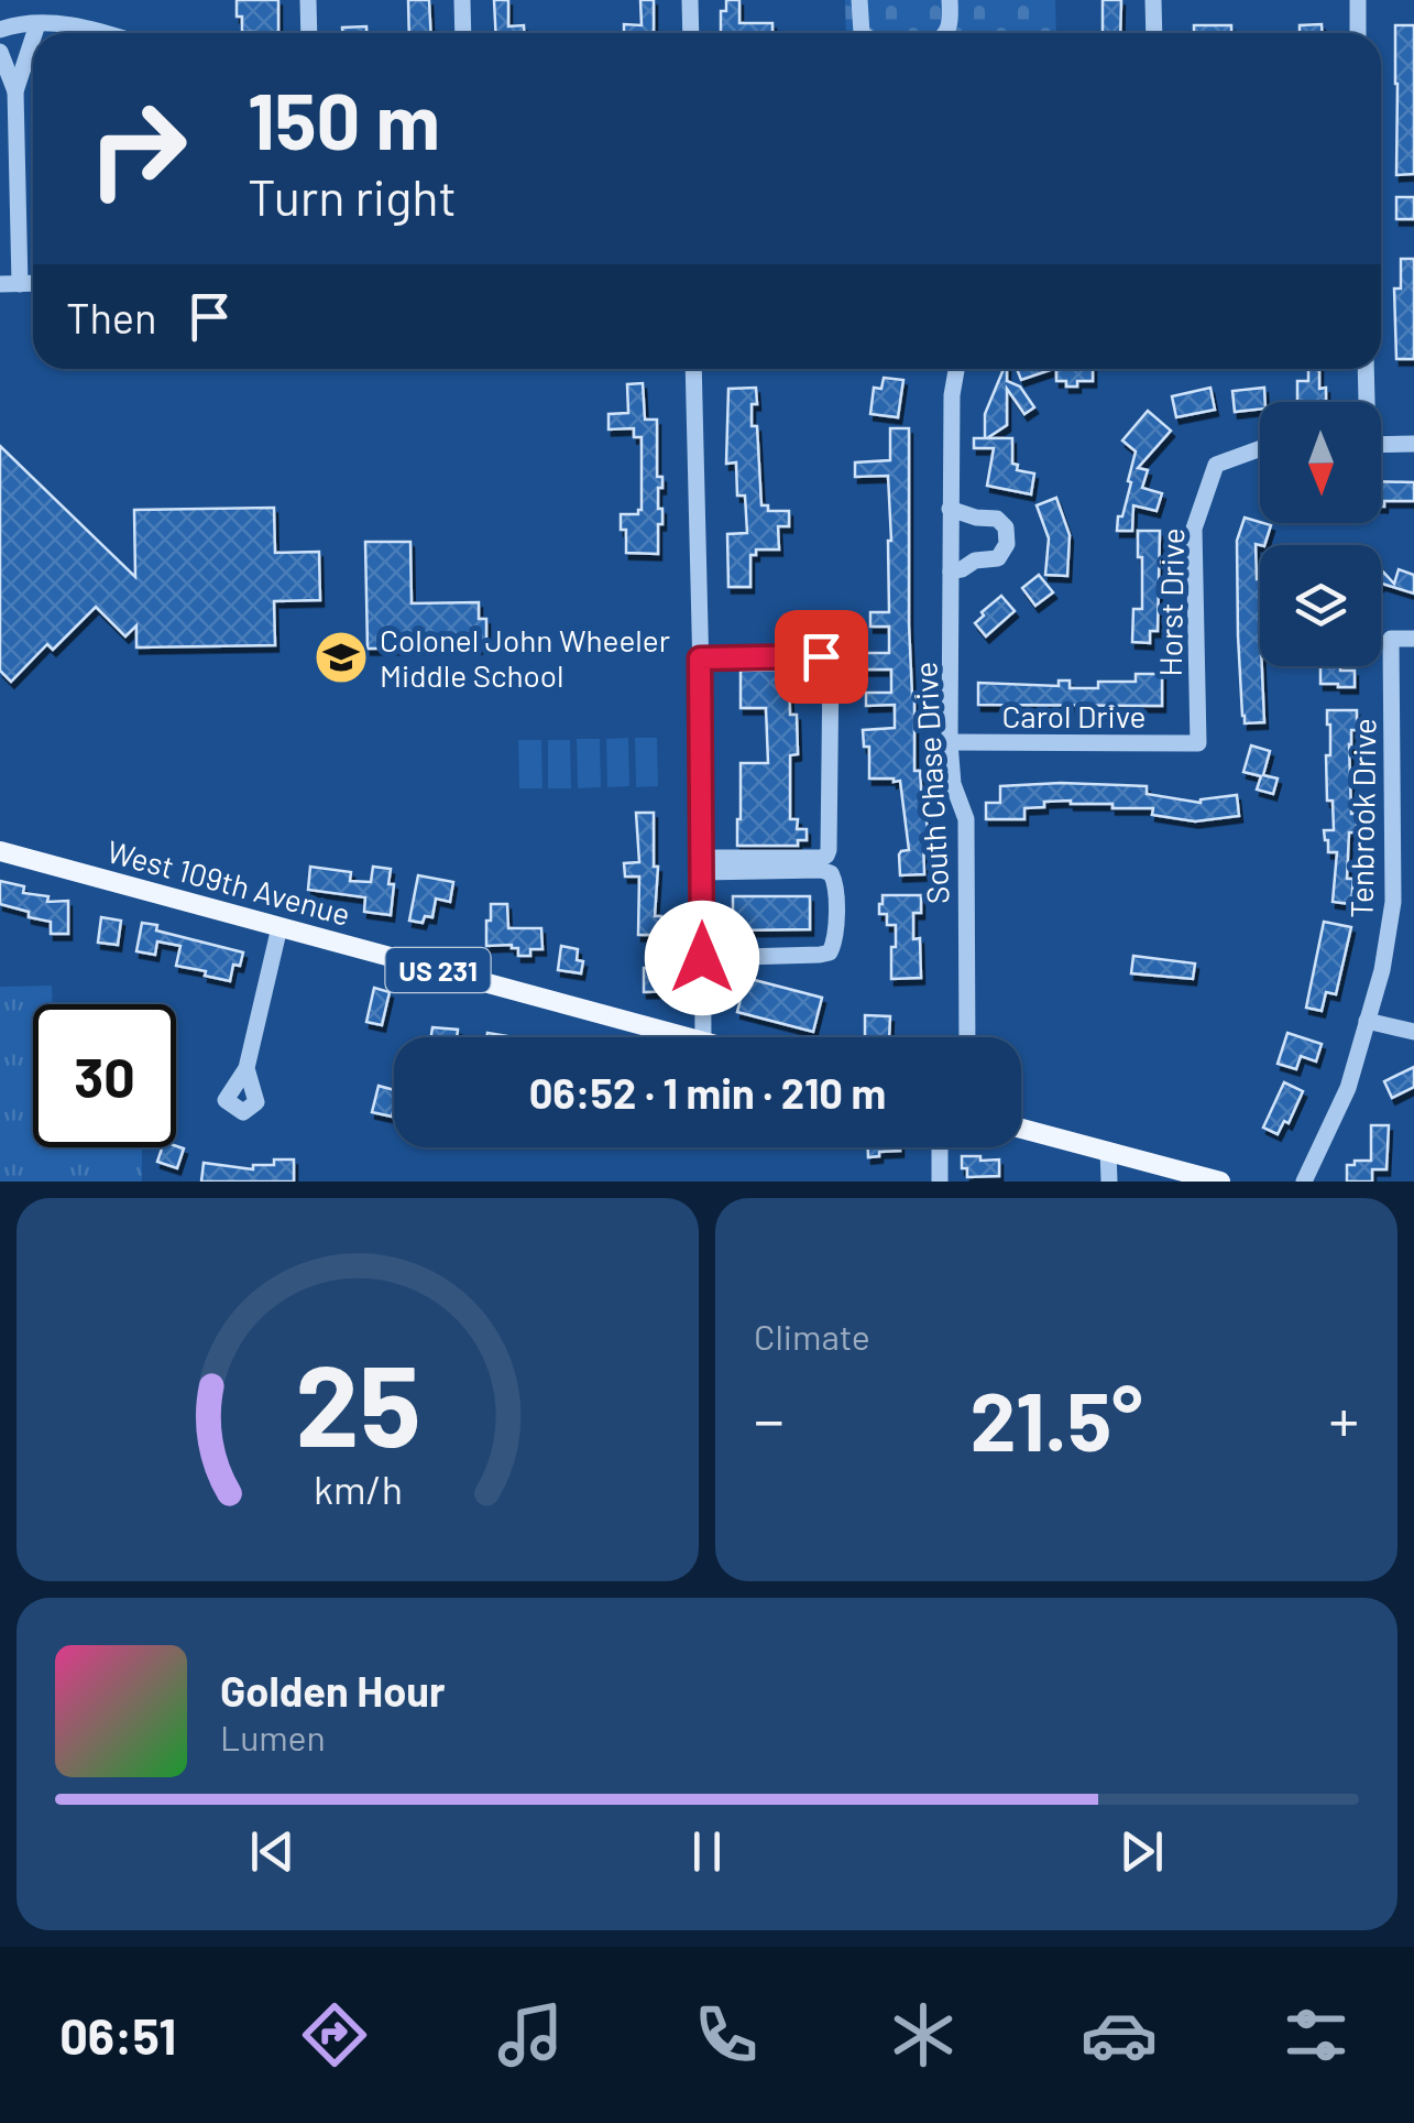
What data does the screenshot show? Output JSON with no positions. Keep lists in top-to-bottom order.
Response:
{
  "streets": {
    "main road": ["West 109th Avenue", "US 231"],
    "street": [
      "Horst Drive",
      "Carol Drive",
      "South Chase Drive",
      "Tenbrook Drive"
    ]
  },
  "crossings": [
    ["Horst Drive", "Carol Drive"],
    ["Carol Drive", "South Chase Drive"]
  ],
  "places": {
    "school or university": ["Colonel John Wheeler Middle School"]
  },
  "north": "bottom",
  "page": {
    "turn": ["150 m", "Turn right"],
    "then": "Then",
    "limit": "30",
    "trip": "06:52 · 1 min · 210 m",
    "tile": "Climate",
    "heat": ["−", "21.5°", "+"],
    "song": ["Golden Hour", "Lumen"],
    "tabs": "06:51",
    "gauge": ["25", "km/h"]
  }
}
